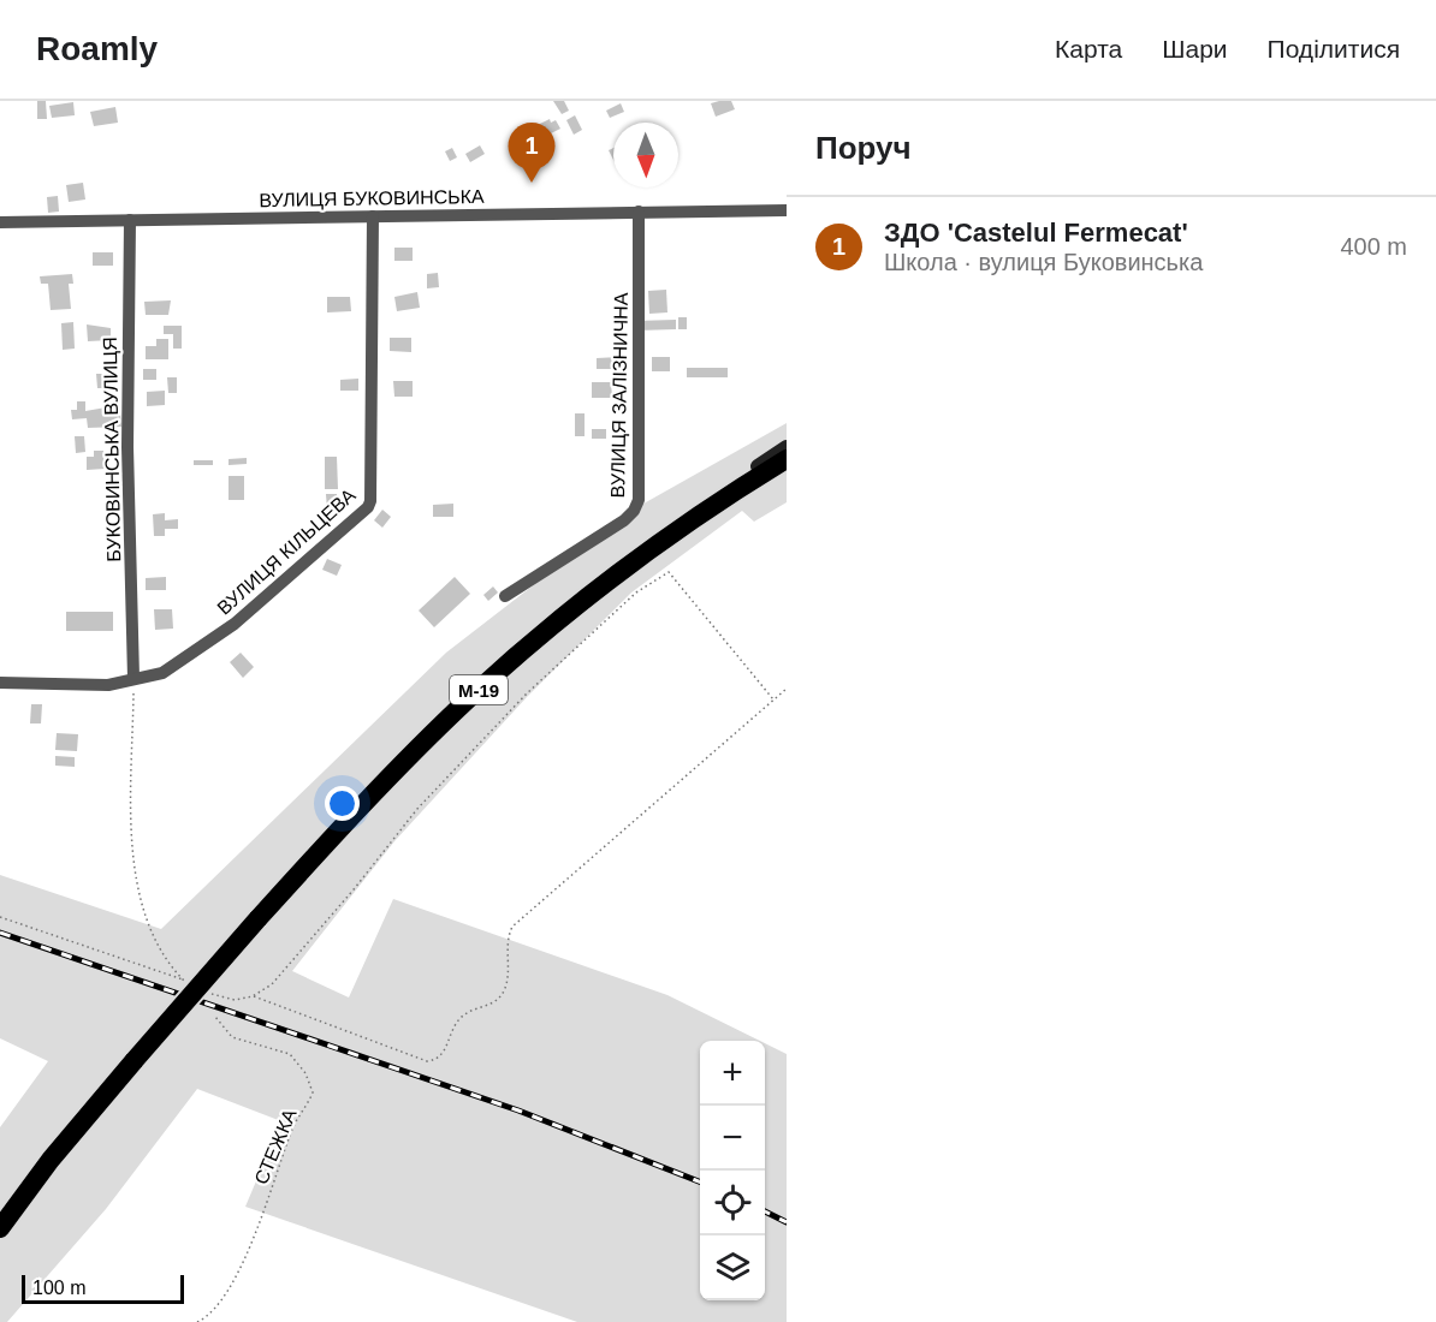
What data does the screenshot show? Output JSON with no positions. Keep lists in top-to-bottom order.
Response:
{
  "streets": {
    "highway": ["М-19"],
    "street": [
      "ВУЛИЦЯ БУКОВИНСЬКА",
      "ВУЛИЦЯ ЗАЛІЗНИЧНА",
      "БУКОВИНСЬКА ВУЛИЦЯ",
      "ВУЛИЦЯ КІЛЬЦЕВА"
    ],
    "path": ["СТЕЖКА"]
  },
  "crossings": [
    ["ВУЛИЦЯ БУКОВИНСЬКА", "ВУЛИЦЯ ЗАЛІЗНИЧНА"],
    ["ВУЛИЦЯ БУКОВИНСЬКА", "БУКОВИНСЬКА ВУЛИЦЯ"],
    ["ВУЛИЦЯ БУКОВИНСЬКА", "ВУЛИЦЯ КІЛЬЦЕВА"],
    ["БУКОВИНСЬКА ВУЛИЦЯ", "ВУЛИЦЯ КІЛЬЦЕВА"]
  ],
  "scale_bar": "100 m",
  "north": "bottom",
  "page": {
    "header": "Roamly",
    "nav": ["Карта", "Шари", "Поділитися"],
    "heading": "Поруч",
    "pins": "1",
    "list": [
      {
        "mark": "1",
        "name": "ЗДО 'Castelul Fermecat'",
        "note": "Школа · вулиця Буковинська",
        "value": "400 m"
      }
    ],
    "map_buttons": ["+", "−"],
    "scale": "100 m"
  }
}
